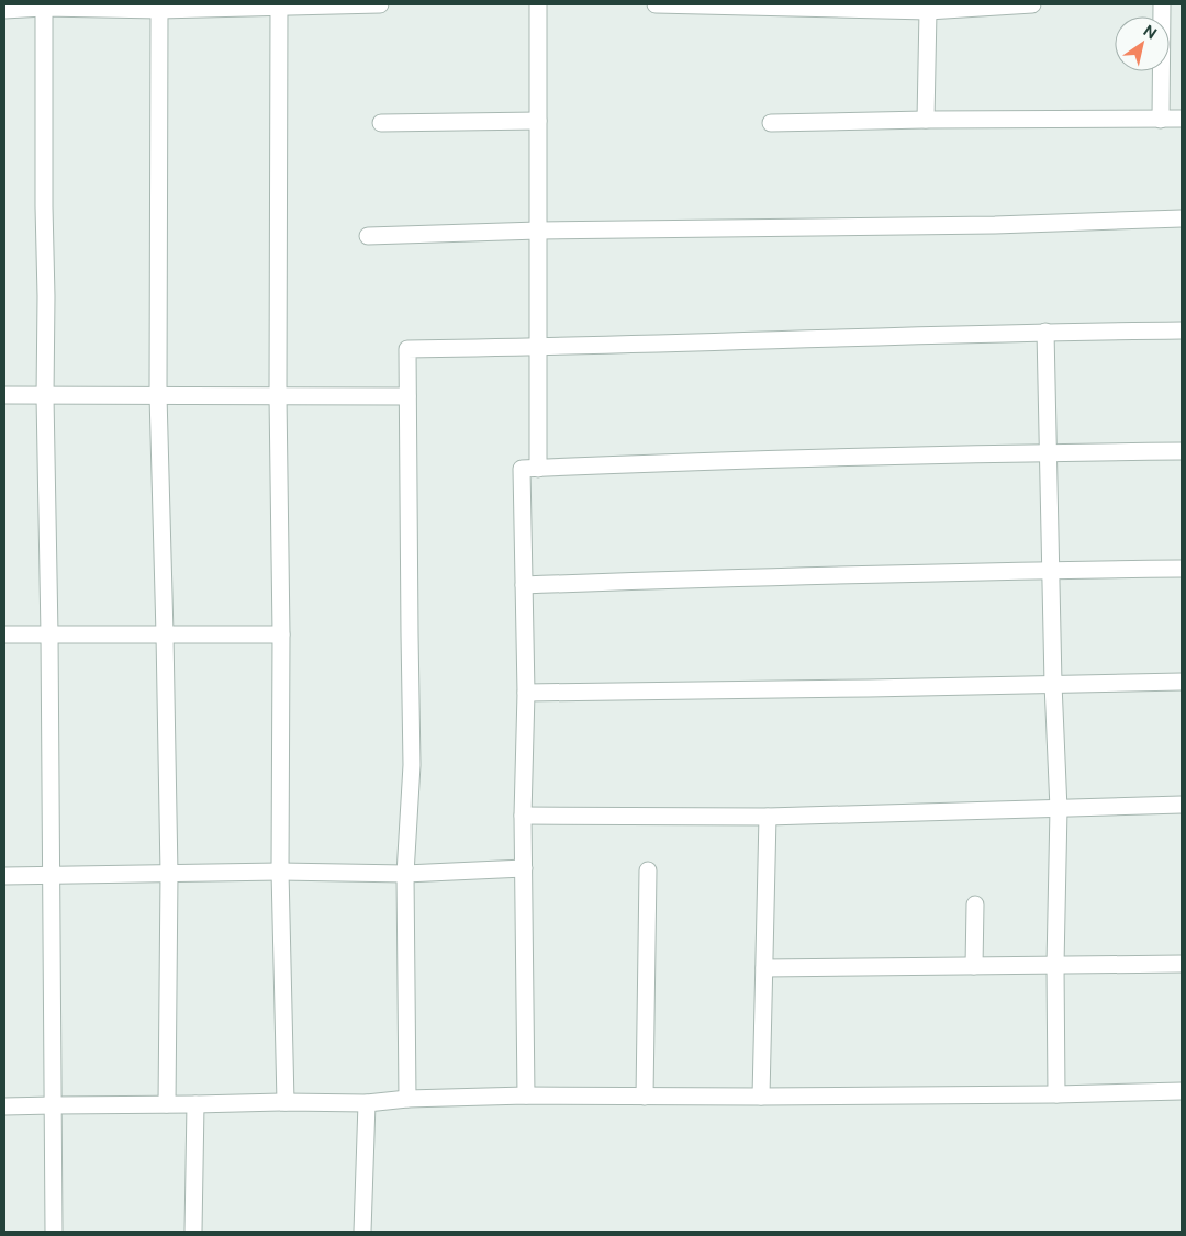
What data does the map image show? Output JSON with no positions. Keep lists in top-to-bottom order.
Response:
{
  "north": "top right"
}
